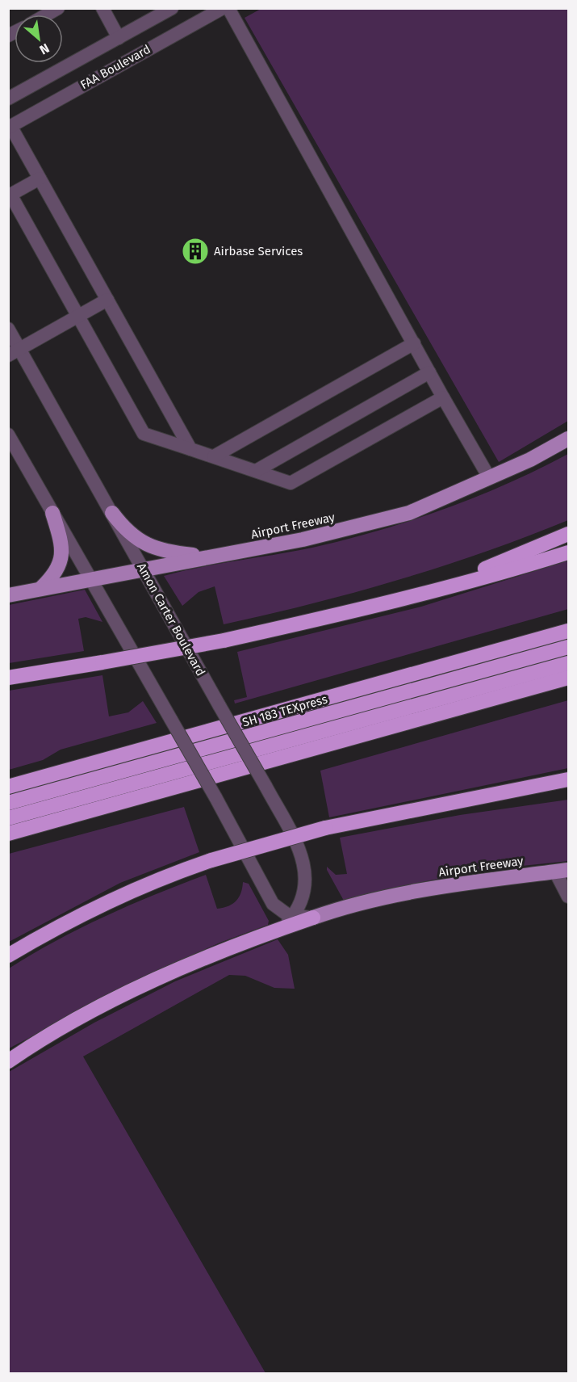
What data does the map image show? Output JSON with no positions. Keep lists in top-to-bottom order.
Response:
{
  "streets": {
    "highway": ["SH 183 TEXpress"],
    "main road": ["Airport Freeway"],
    "street": ["FAA Boulevard", "Amon Carter Boulevard"]
  },
  "crossings": [
    ["Airport Freeway", "Amon Carter Boulevard"]
  ],
  "places": {
    "building": ["Airbase Services"]
  },
  "north": "bottom right"
}
